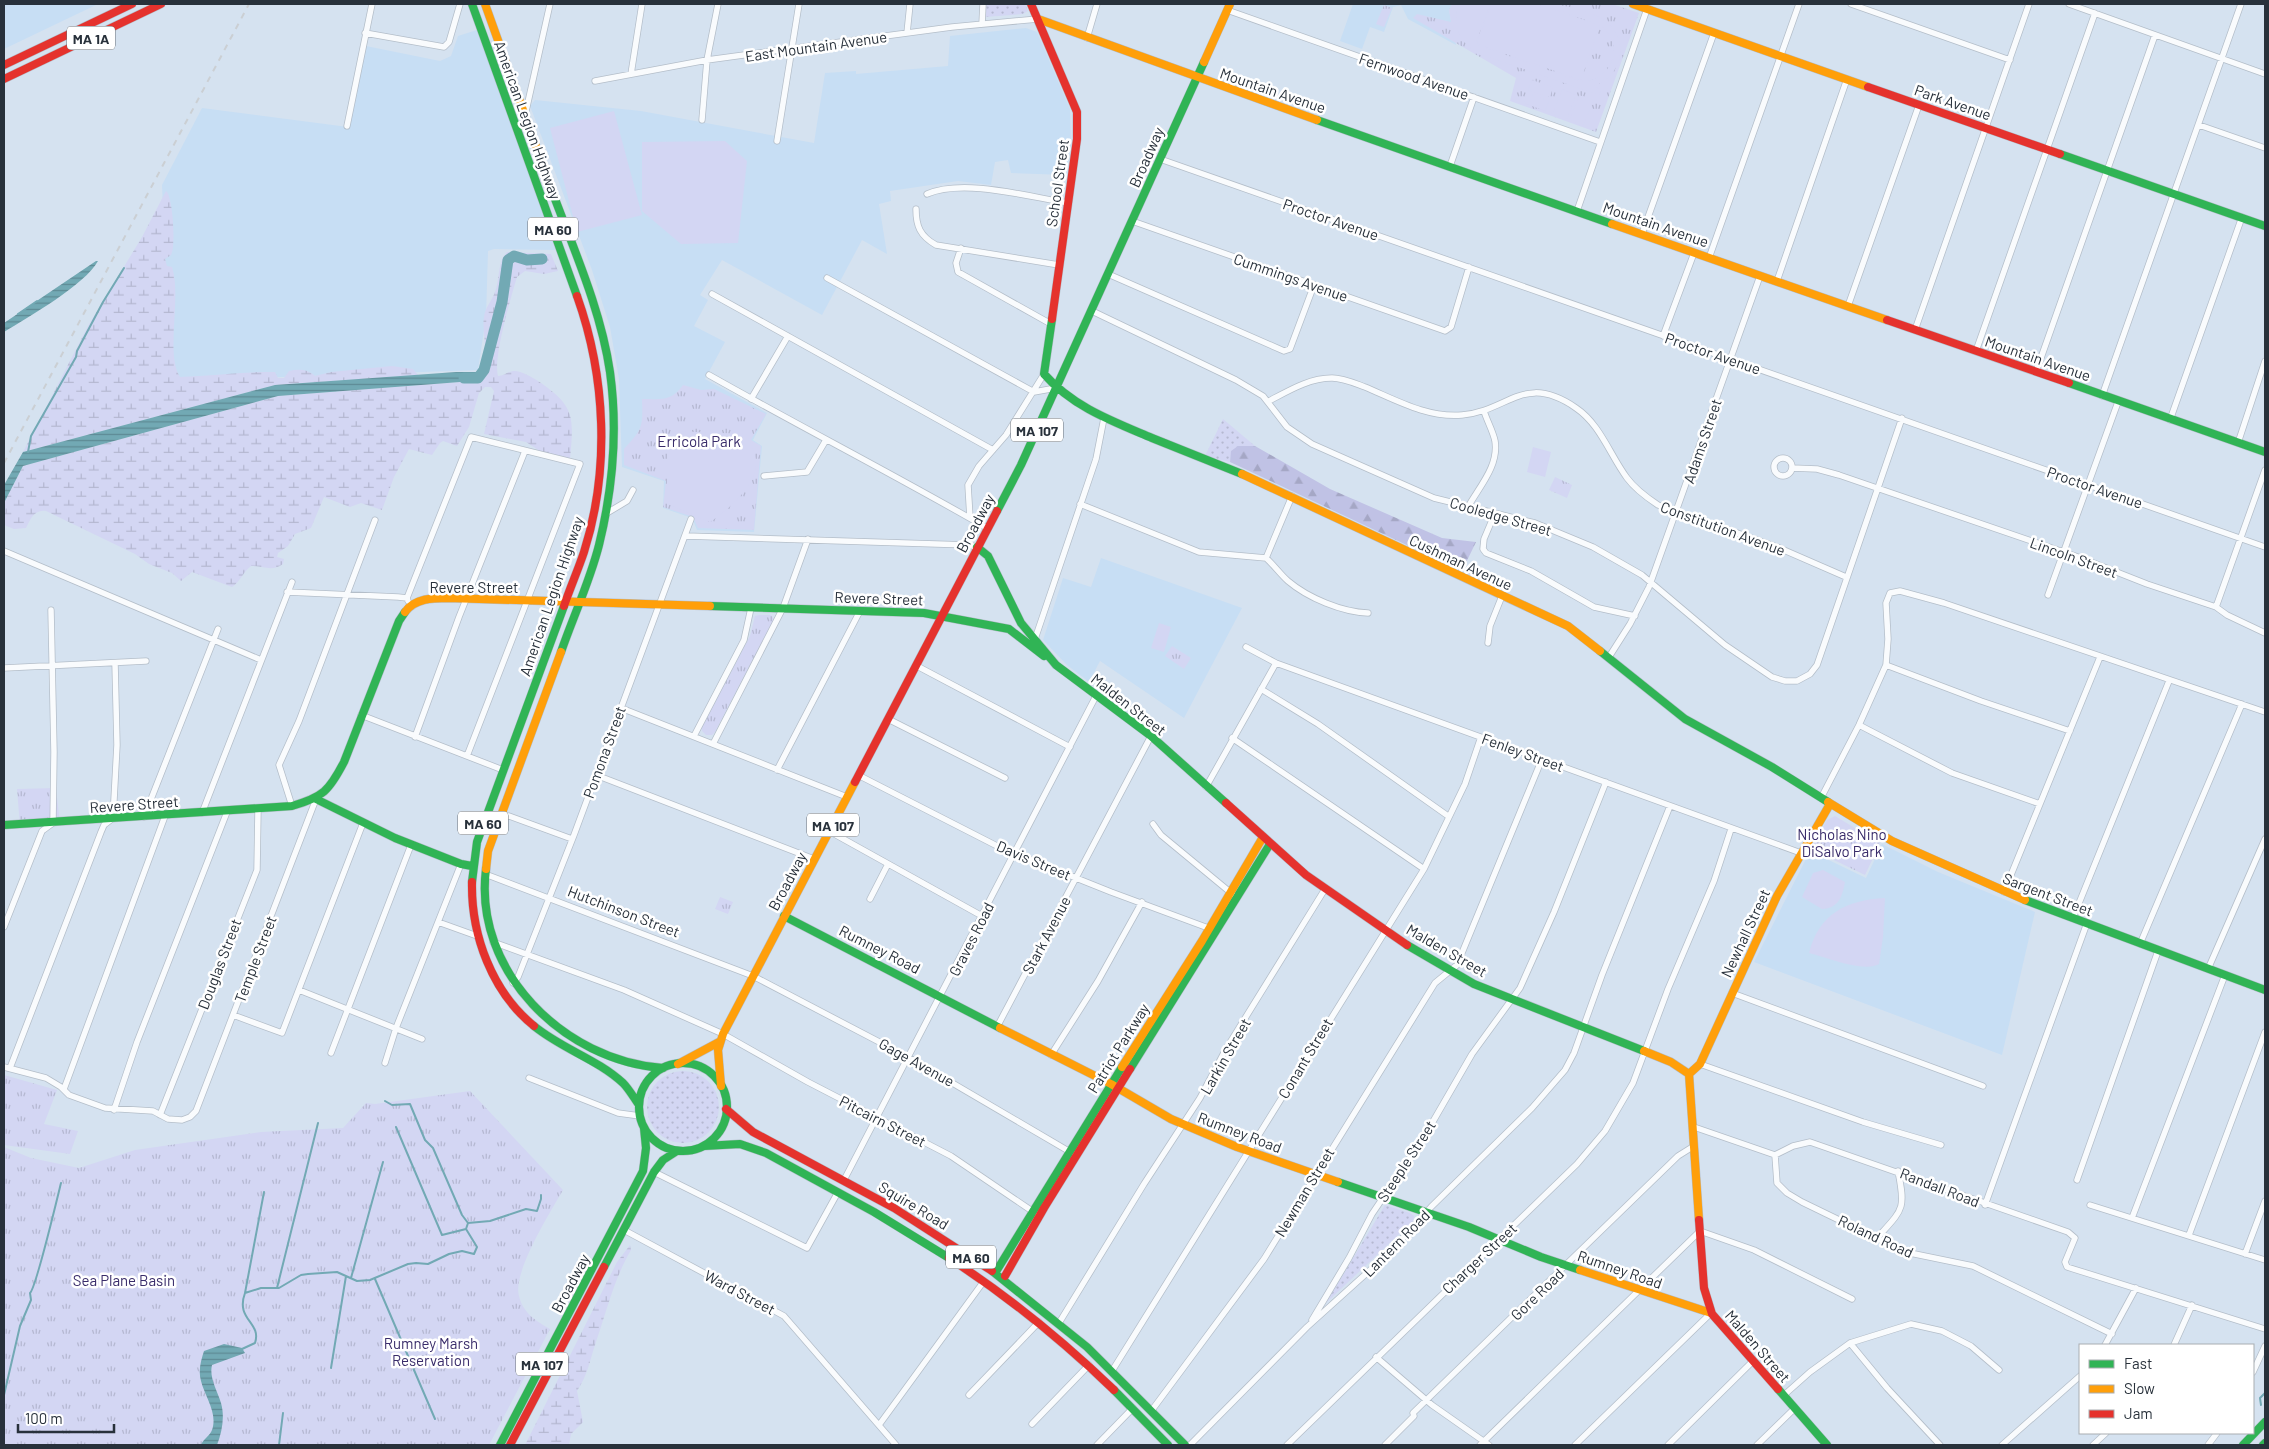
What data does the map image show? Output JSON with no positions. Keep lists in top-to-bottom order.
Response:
{
  "streets": {
    "main road": [
      "MA 1A",
      "Mountain Avenue",
      "Park Avenue",
      "American Legion Highway",
      "Broadway",
      "School Street",
      "MA 60",
      "MA 107",
      "Cushman Avenue",
      "Revere Street",
      "Malden Street",
      "Sargent Street",
      "Newhall Street",
      "Rumney Road",
      "Patriot Parkway",
      "Squire Road"
    ],
    "street": [
      "East Mountain Avenue",
      "Fernwood Avenue",
      "Proctor Avenue",
      "Cummings Avenue",
      "Adams Street",
      "Cooledge Street",
      "Constitution Avenue",
      "Lincoln Street",
      "Pomona Street",
      "Fenley Street",
      "Davis Street",
      "Hutchinson Street",
      "Stark Avenue",
      "Graves Road",
      "Temple Street",
      "Douglas Street",
      "Larkin Street",
      "Conant Street",
      "Gage Avenue",
      "Pitcairn Street",
      "Steeple Street",
      "Randall Road",
      "Newman Street",
      "Roland Road",
      "Lantern Road",
      "Charger Street",
      "Ward Street",
      "Gore Road"
    ]
  },
  "crossings": [
    ["East Mountain Avenue", "Mountain Avenue"],
    ["East Mountain Avenue", "School Street"],
    ["Fernwood Avenue", "Broadway"],
    ["Mountain Avenue", "Broadway"],
    ["Mountain Avenue", "School Street"],
    ["Mountain Avenue", "Adams Street"],
    ["American Legion Highway", "Broadway"],
    ["American Legion Highway", "MA 60"],
    ["American Legion Highway", "Revere Street"],
    ["American Legion Highway", "Pomona Street"],
    ["American Legion Highway", "Hutchinson Street"],
    ["American Legion Highway", "Pitcairn Street"],
    ["American Legion Highway", "Squire Road"],
    ["Broadway", "Proctor Avenue"],
    ["Broadway", "MA 60"],
    ["Broadway", "Cummings Avenue"],
    ["Broadway", "Cooledge Street"],
    ["Broadway", "Cushman Avenue"],
    ["Broadway", "Revere Street"],
    ["Broadway", "Malden Street"],
    ["Broadway", "Davis Street"],
    ["Broadway", "Hutchinson Street"],
    ["Broadway", "Rumney Road"],
    ["Broadway", "Gage Avenue"],
    ["Broadway", "Pitcairn Street"],
    ["Broadway", "Squire Road"],
    ["Broadway", "Ward Street"],
    ["Proctor Avenue", "Cummings Avenue"],
    ["Proctor Avenue", "Adams Street"],
    ["Proctor Avenue", "Cooledge Street"],
    ["MA 60", "Squire Road"],
    ["Adams Street", "Cooledge Street"],
    ["Adams Street", "Constitution Avenue"],
    ["Adams Street", "Cushman Avenue"],
    ["Cooledge Street", "Constitution Avenue"],
    ["Cooledge Street", "Lincoln Street"],
    ["Cushman Avenue", "Sargent Street"],
    ["Cushman Avenue", "Newhall Street"],
    ["Revere Street", "Malden Street"],
    ["Revere Street", "Pomona Street"],
    ["Revere Street", "Temple Street"],
    ["Revere Street", "Douglas Street"],
    ["Malden Street", "Newhall Street"],
    ["Malden Street", "Stark Avenue"],
    ["Malden Street", "Graves Road"],
    ["Malden Street", "Rumney Road"],
    ["Malden Street", "Patriot Parkway"],
    ["Malden Street", "Larkin Street"],
    ["Malden Street", "Conant Street"],
    ["Malden Street", "Steeple Street"],
    ["Malden Street", "Newman Street"],
    ["Malden Street", "Lantern Road"],
    ["Malden Street", "Charger Street"],
    ["Malden Street", "Gore Road"],
    ["Pomona Street", "Hutchinson Street"],
    ["Pomona Street", "Pitcairn Street"],
    ["Fenley Street", "Newhall Street"],
    ["Fenley Street", "Conant Street"],
    ["Fenley Street", "Steeple Street"],
    ["Fenley Street", "Newman Street"],
    ["Fenley Street", "Lantern Road"],
    ["Fenley Street", "Charger Street"],
    ["Davis Street", "Stark Avenue"],
    ["Davis Street", "Graves Road"],
    ["Davis Street", "Patriot Parkway"],
    ["Sargent Street", "Newhall Street"],
    ["Hutchinson Street", "Gage Avenue"],
    ["Stark Avenue", "Rumney Road"],
    ["Graves Road", "Rumney Road"],
    ["Graves Road", "Gage Avenue"],
    ["Graves Road", "Pitcairn Street"],
    ["Graves Road", "Squire Road"],
    ["Rumney Road", "Patriot Parkway"],
    ["Rumney Road", "Larkin Street"],
    ["Rumney Road", "Conant Street"],
    ["Rumney Road", "Steeple Street"],
    ["Rumney Road", "Newman Street"],
    ["Rumney Road", "Lantern Road"],
    ["Rumney Road", "Charger Street"],
    ["Rumney Road", "Gore Road"],
    ["Temple Street", "Douglas Street"],
    ["Patriot Parkway", "Gage Avenue"],
    ["Patriot Parkway", "Pitcairn Street"],
    ["Patriot Parkway", "Squire Road"],
    ["Larkin Street", "Squire Road"],
    ["Conant Street", "Squire Road"],
    ["Steeple Street", "Lantern Road"],
    ["Randall Road", "Roland Road"],
    ["Newman Street", "Squire Road"]
  ],
  "parks": [
    "Erricola Park",
    "Nicholas Nino DiSalvo Park",
    "Sea Plane Basin",
    "Rumney Marsh Reservation"
  ],
  "legend": ["Fast", "Slow", "Jam"],
  "scale_bar": "100 m"
}
